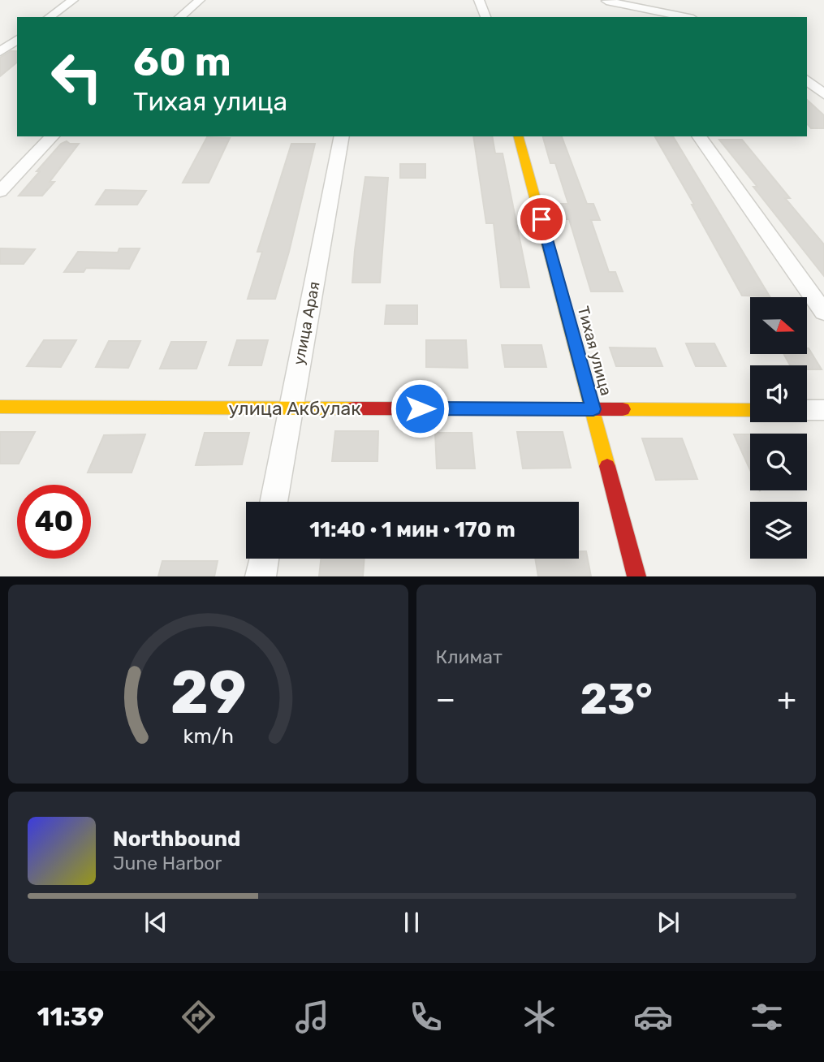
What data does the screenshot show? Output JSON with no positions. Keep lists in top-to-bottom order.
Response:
{
  "streets": {
    "street": ["улица Арая", "Тихая улица", "улица Акбулак"]
  },
  "crossings": [
    ["улица Арая", "улица Акбулак"],
    ["Тихая улица", "улица Акбулак"]
  ],
  "north": "right",
  "page": {
    "turn": ["60 m", "Тихая улица"],
    "limit": "40",
    "trip": "11:40 · 1 мин · 170 m",
    "tile": "Климат",
    "heat": ["−", "23°", "+"],
    "song": ["Northbound", "June Harbor"],
    "tabs": "11:39",
    "gauge": ["29", "km/h"]
  }
}
